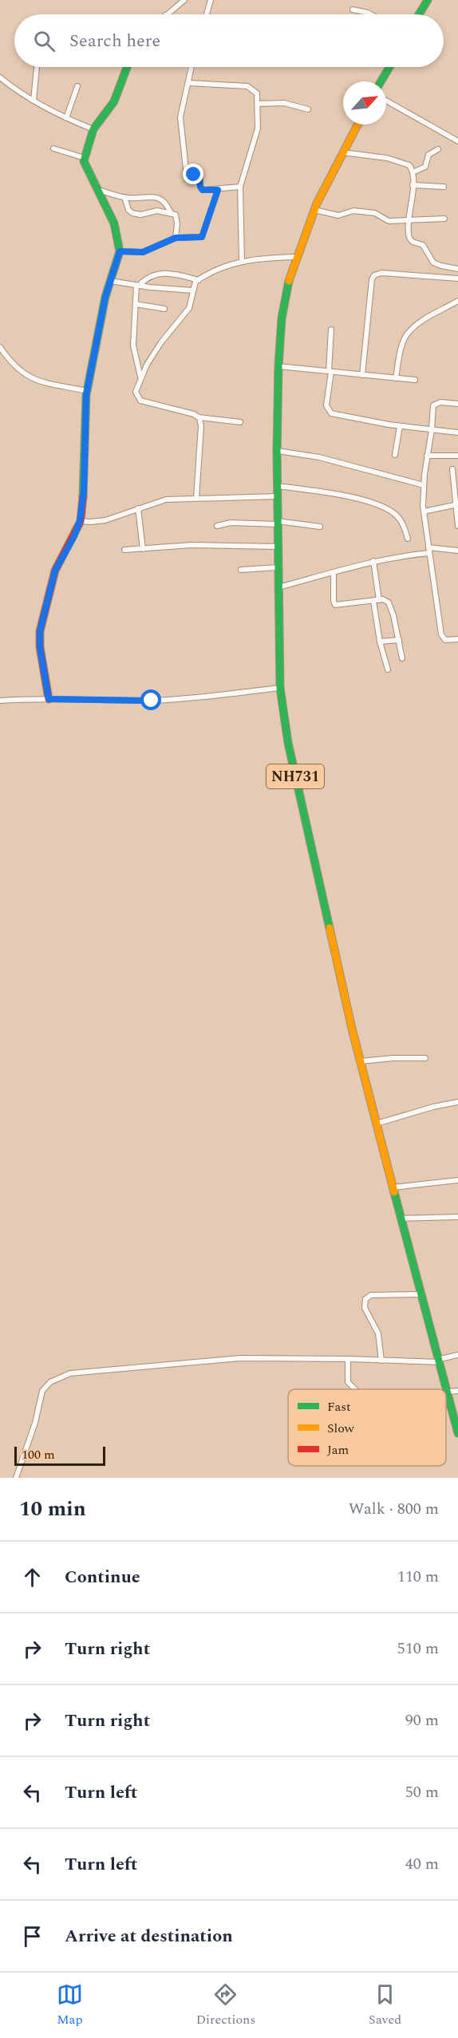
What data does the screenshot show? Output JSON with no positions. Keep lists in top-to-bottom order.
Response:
{
  "streets": {
    "main road": ["NH731"]
  },
  "legend": ["Fast", "Slow", "Jam"],
  "scale_bar": "100 m",
  "north": "top right",
  "page": {
    "search": "Search here",
    "scale": "100 m",
    "heading": ["10 min", "Walk · 800 m"],
    "list": [
      ["Continue", "110 m"],
      ["Turn right", "510 m"],
      ["Turn right", "90 m"],
      ["Turn left", "50 m"],
      ["Turn left", "40 m"],
      "Arrive at destination"
    ],
    "nav": ["Map", "Directions", "Saved"]
  }
}
